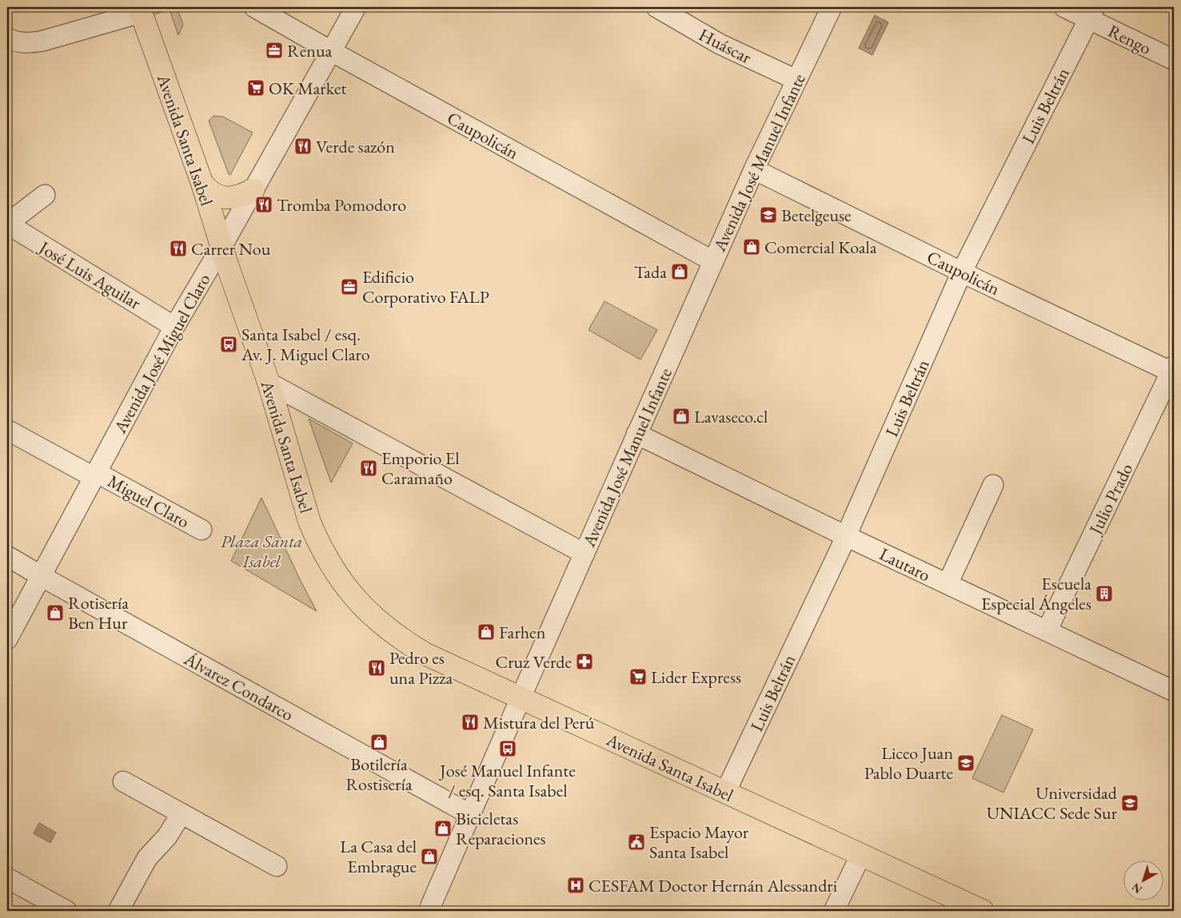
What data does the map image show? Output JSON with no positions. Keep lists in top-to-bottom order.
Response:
{
  "streets": {
    "main road": ["Avenida Santa Isabel"],
    "street": [
      "Rengo",
      "Huáscar",
      "Luis Beltrán",
      "Caupolicán",
      "Avenida José Manuel Infante",
      "José Luis Aguilar",
      "Avenida José Miguel Claro",
      "Julio Prado",
      "Miguel Claro",
      "Lautaro",
      "Álvarez Condarco"
    ]
  },
  "crossings": [
    ["Rengo", "Luis Beltrán"],
    ["Huáscar", "Avenida José Manuel Infante"],
    ["Luis Beltrán", "Caupolicán"],
    ["Luis Beltrán", "Avenida Santa Isabel"],
    ["Luis Beltrán", "Lautaro"],
    ["Caupolicán", "Avenida José Manuel Infante"],
    ["Caupolicán", "Avenida José Miguel Claro"],
    ["Caupolicán", "Julio Prado"],
    ["Avenida Santa Isabel", "Avenida José Manuel Infante"],
    ["Avenida Santa Isabel", "Avenida José Miguel Claro"],
    ["Avenida José Manuel Infante", "Lautaro"],
    ["Avenida José Manuel Infante", "Álvarez Condarco"],
    ["José Luis Aguilar", "Avenida José Miguel Claro"],
    ["Avenida José Miguel Claro", "Miguel Claro"],
    ["Avenida José Miguel Claro", "Álvarez Condarco"],
    ["Julio Prado", "Lautaro"]
  ],
  "parks": ["Plaza Santa Isabel"],
  "places": {
    "office": ["Renua", "Edificio Corporativo FALP"],
    "supermarket": ["OK Market", "Lider Express"],
    "restaurant": [
      "Verde sazón",
      "Tromba Pomodoro",
      "Carrer Nou",
      "Emporio El Caramaño",
      "Pedro es una Pizza",
      "Mistura del Perú"
    ],
    "school or university": ["Betelgeuse", "Liceo Juan Pablo Duarte", "Universidad UNIACC Sede Sur"],
    "shop": [
      "Comercial Koala",
      "Tada",
      "Lavaseco.cl",
      "Rotisería Ben Hur",
      "Farhen",
      "Botilería Rostisería",
      "Bicicletas Reparaciones",
      "La Casa del Embrague"
    ],
    "bus stop": ["Santa Isabel / esq. Av. J. Miguel Claro", "José Manuel Infante / esq. Santa Isabel"],
    "building": ["Escuela Especial Ángeles"],
    "pharmacy": ["Cruz Verde"],
    "public building": ["Espacio Mayor Santa Isabel"],
    "hospital": ["CESFAM Doctor Hernán Alessandri"]
  },
  "north": "bottom left"
}
